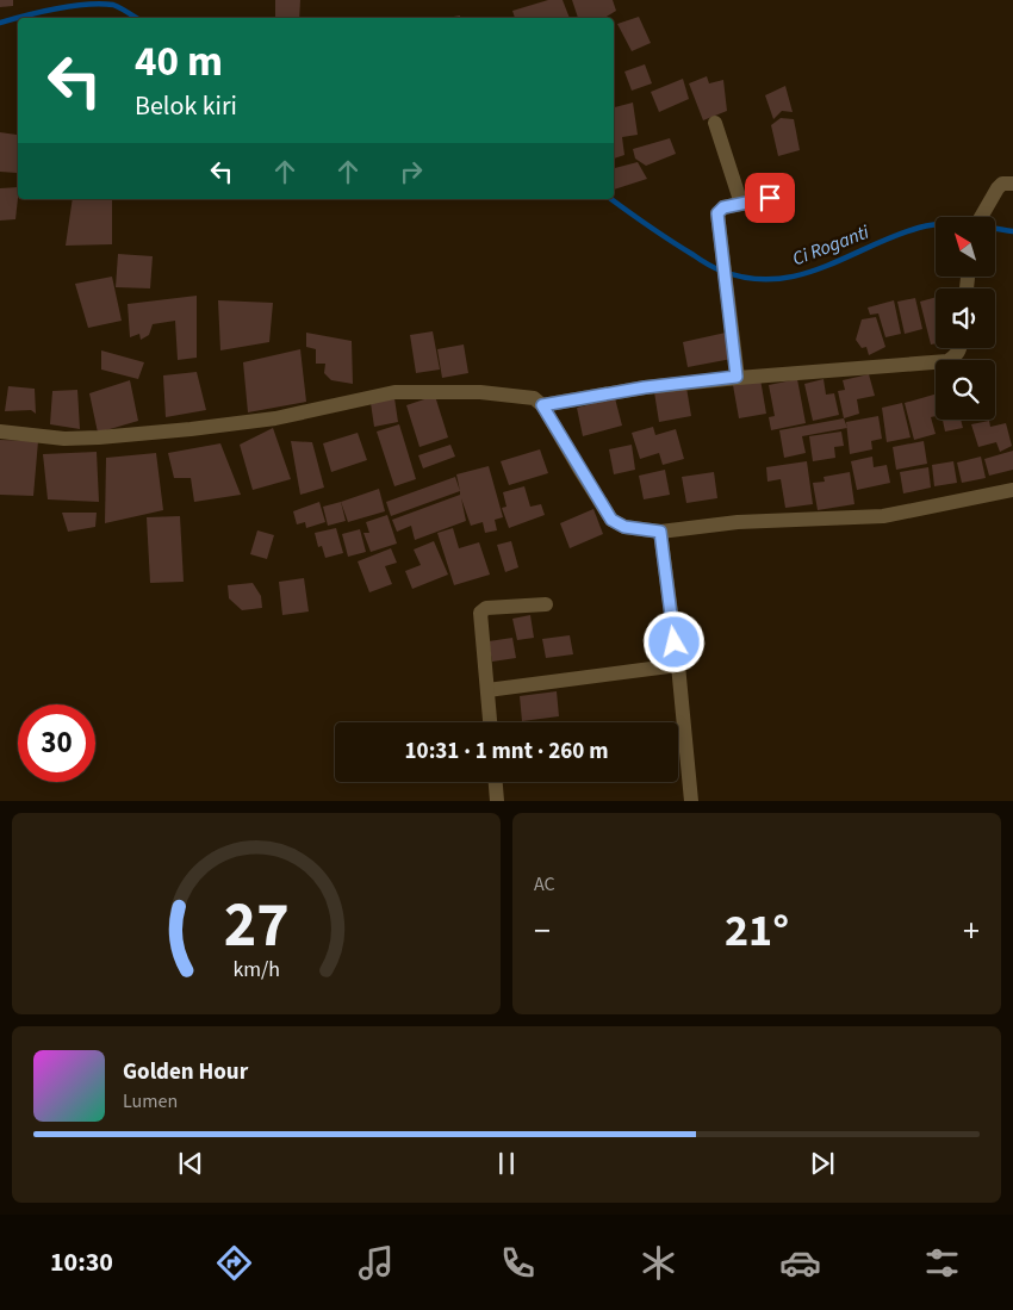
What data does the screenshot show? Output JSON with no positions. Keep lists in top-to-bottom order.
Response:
{
  "water": ["Ci Roganti"],
  "north": "top left",
  "page": {
    "turn": ["40 m", "Belok kiri"],
    "limit": "30",
    "trip": "10:31 · 1 mnt · 260 m",
    "tile": "AC",
    "heat": ["−", "21°", "+"],
    "song": ["Golden Hour", "Lumen"],
    "tabs": "10:30",
    "gauge": ["27", "km/h"]
  }
}
